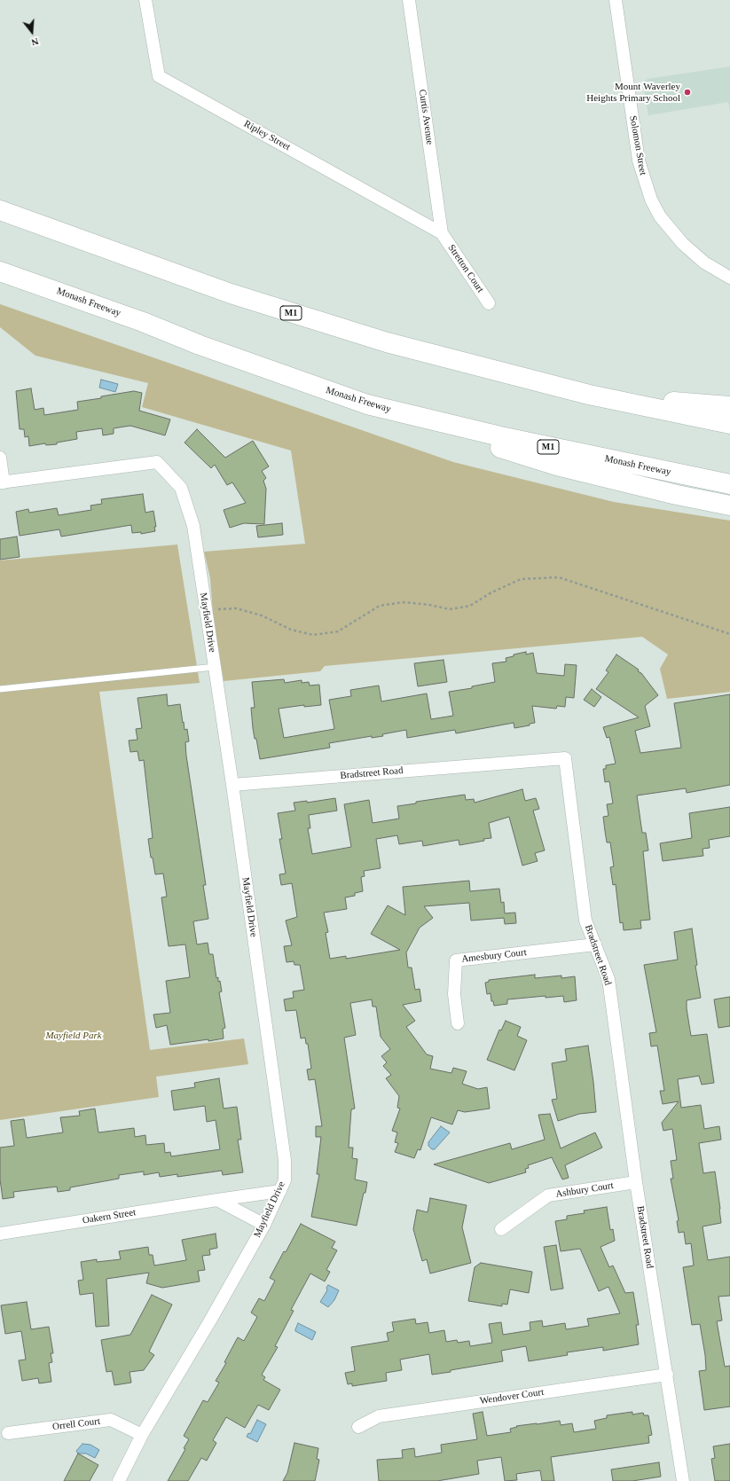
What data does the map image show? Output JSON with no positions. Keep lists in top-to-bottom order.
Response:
{
  "streets": {
    "highway": ["Monash Freeway", "M1"],
    "street": [
      "Curtis Avenue",
      "Ripley Street",
      "Solomon Street",
      "Stretton Court",
      "Mayfield Drive",
      "Bradstreet Road",
      "Amesbury Court",
      "Ashbury Court",
      "Oakern Street",
      "Wendover Court",
      "Orrell Court"
    ]
  },
  "crossings": [
    ["Curtis Avenue", "Ripley Street"],
    ["Curtis Avenue", "Stretton Court"],
    ["Ripley Street", "Stretton Court"],
    ["Mayfield Drive", "Bradstreet Road"],
    ["Mayfield Drive", "Oakern Street"],
    ["Mayfield Drive", "Orrell Court"],
    ["Bradstreet Road", "Amesbury Court"],
    ["Bradstreet Road", "Ashbury Court"],
    ["Bradstreet Road", "Wendover Court"]
  ],
  "parks": ["Mayfield Park"],
  "places": ["Mount Waverley Heights Primary School"],
  "north": "bottom"
}
